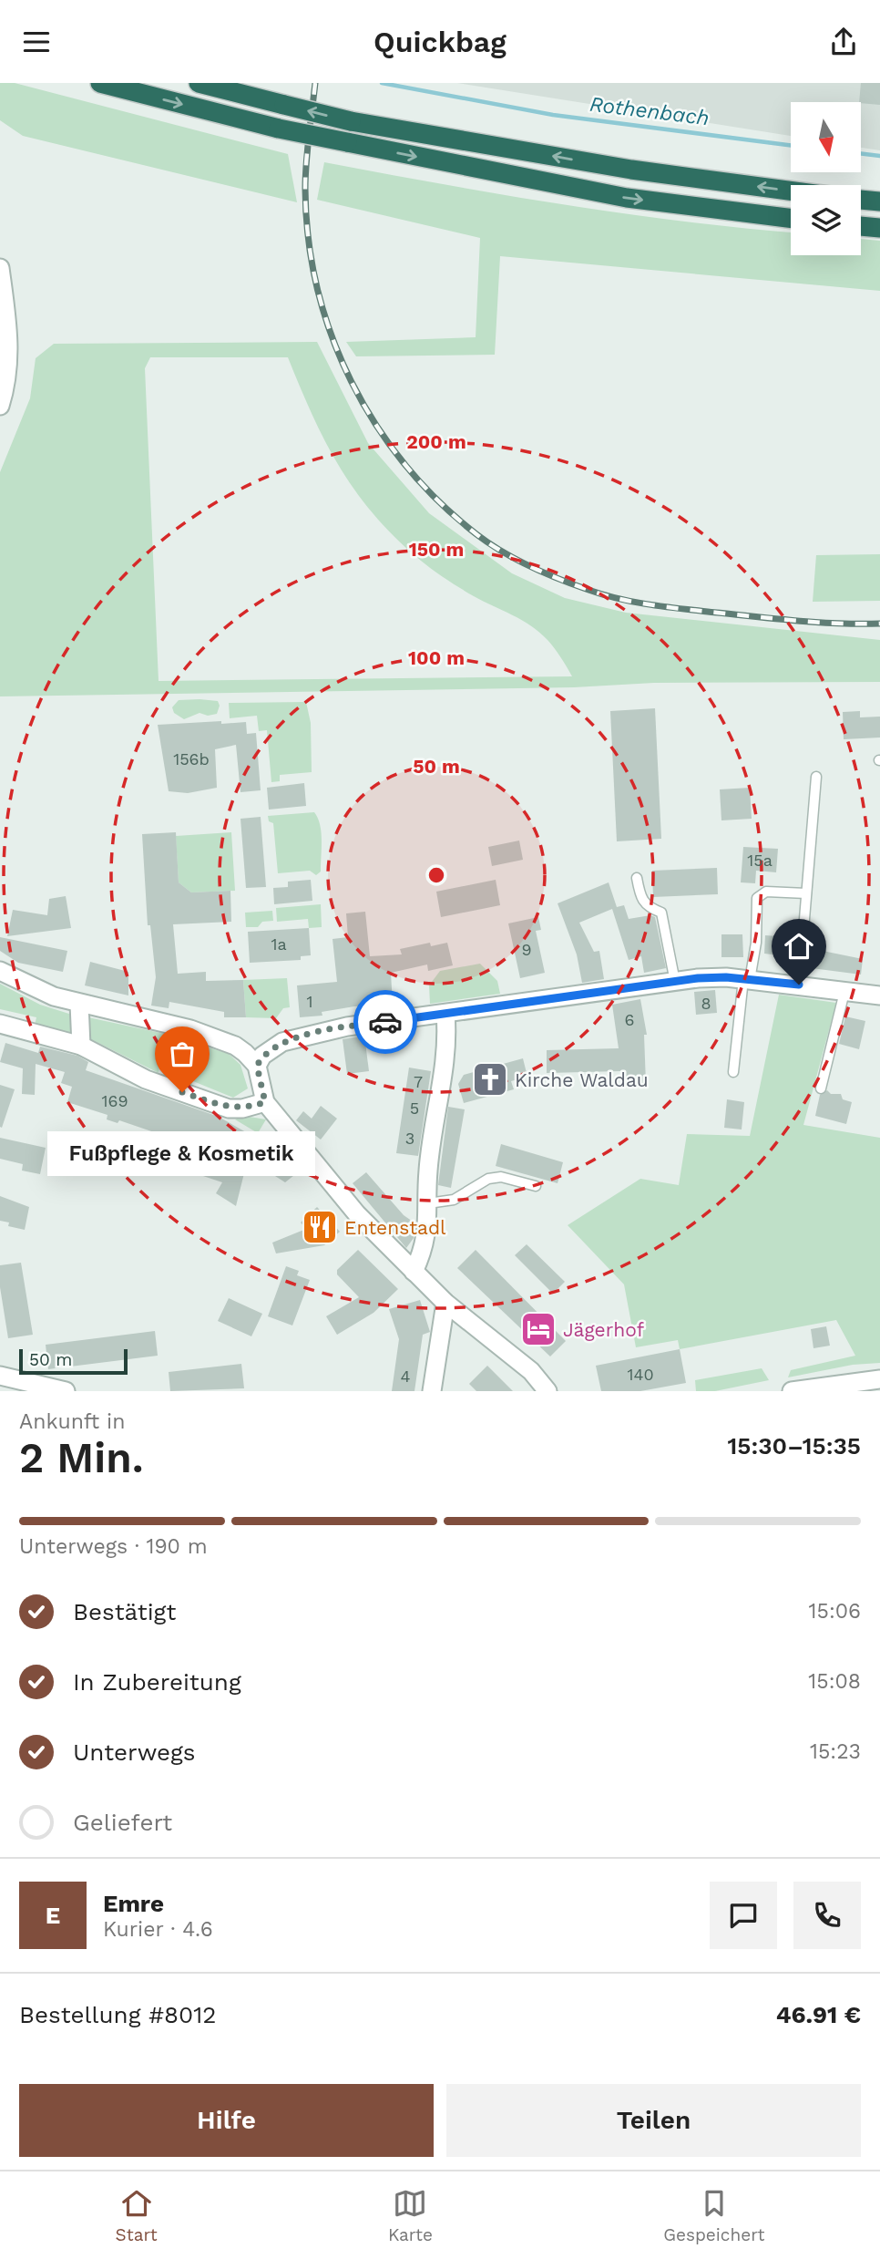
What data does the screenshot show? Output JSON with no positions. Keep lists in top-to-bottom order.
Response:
{
  "water": ["Rothenbach"],
  "places": {
    "church": ["Kirche Waldau"],
    "other": ["Fußpflege & Kosmetik"],
    "restaurant": ["Entenstadl"],
    "hotel": ["Jägerhof"]
  },
  "house_numbers": [
    "156b",
    "15a",
    "1a",
    "9",
    "1",
    "8",
    "6",
    "7",
    "169",
    "5",
    "3",
    "140",
    "4"
  ],
  "scale_bar": "50 m",
  "north": "bottom",
  "page": {
    "header": "Quickbag",
    "bubble": "Fußpflege & Kosmetik",
    "scale": "50 m",
    "heading": ["2 Min.", "Ankunft in", "15:30–15:35"],
    "panel": [
      "Emre",
      "Kurier · 4.6",
      "Bestellung #8012",
      "46.91 €"
    ],
    "bar": "Unterwegs · 190 m",
    "list": [
      ["Bestätigt", "15:06"],
      ["In Zubereitung", "15:08"],
      ["Unterwegs", "15:23"],
      "Geliefert"
    ],
    "round": "E",
    "buttons": ["Hilfe", "Teilen"],
    "tabs": ["Start", "Karte", "Gespeichert"]
  },
  "rings": [
    "200 m",
    "150 m",
    "100 m",
    "50 m"
  ]
}
